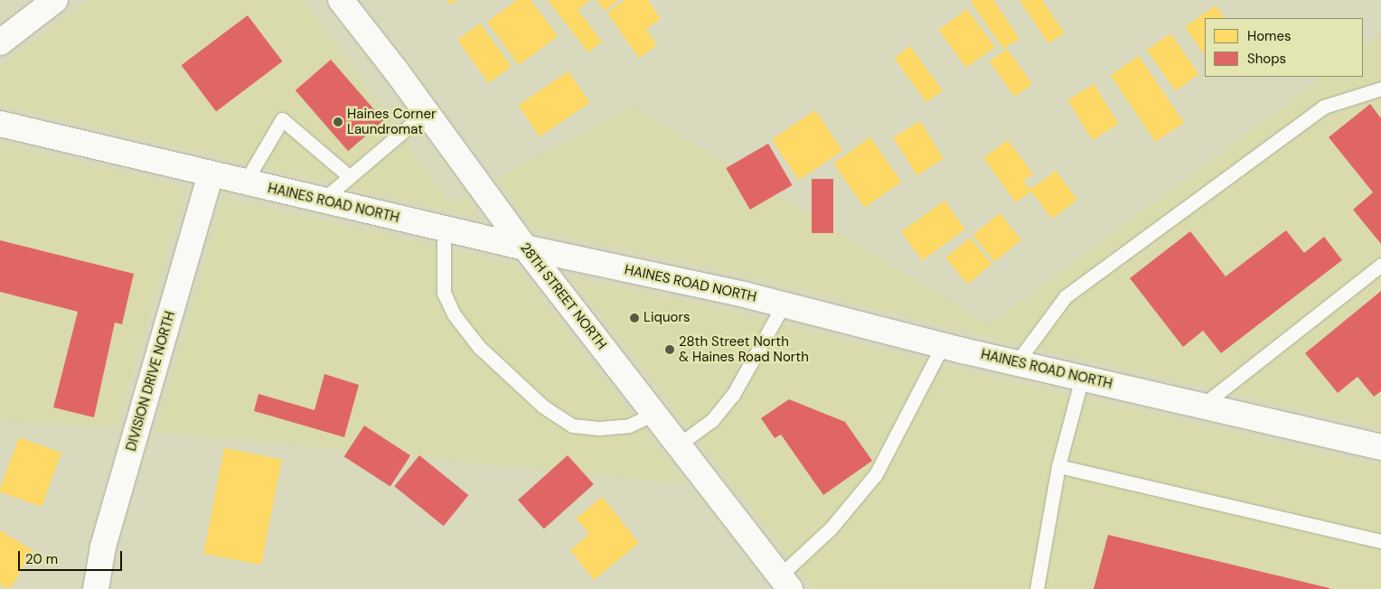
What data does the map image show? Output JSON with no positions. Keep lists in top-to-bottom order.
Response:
{
  "streets": {
    "street": ["HAINES ROAD NORTH", "28TH STREET NORTH", "DIVISION DRIVE NORTH"]
  },
  "crossings": [
    ["HAINES ROAD NORTH", "28TH STREET NORTH"],
    ["HAINES ROAD NORTH", "DIVISION DRIVE NORTH"]
  ],
  "places": ["Haines Corner Laundromat", "Liquors", "28th Street North & Haines Road North"],
  "legend": ["Homes", "Shops"],
  "scale_bar": "20 m"
}
